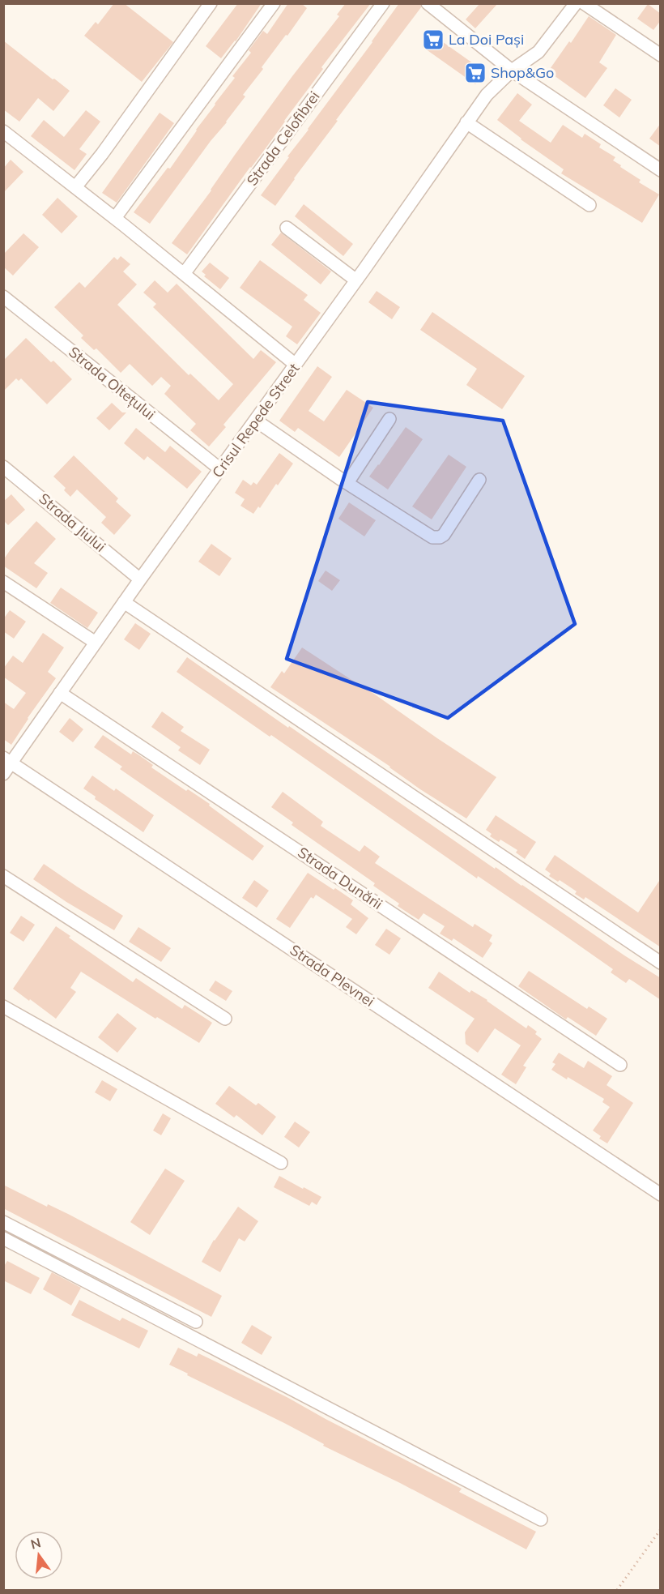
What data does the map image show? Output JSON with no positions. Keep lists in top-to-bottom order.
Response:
{
  "streets": {
    "street": [
      "Strada Celofibrei",
      "Strada Oltețului",
      "Crisul Repede Street",
      "Strada Jiului",
      "Strada Dunării",
      "Strada Plevnei"
    ]
  },
  "crossings": [
    ["Strada Oltețului", "Crisul Repede Street"],
    ["Crisul Repede Street", "Strada Jiului"],
    ["Crisul Repede Street", "Strada Dunării"],
    ["Crisul Repede Street", "Strada Plevnei"]
  ],
  "places": {
    "supermarket": ["La Doi Pași", "Shop&Go"]
  },
  "north": "top"
}
